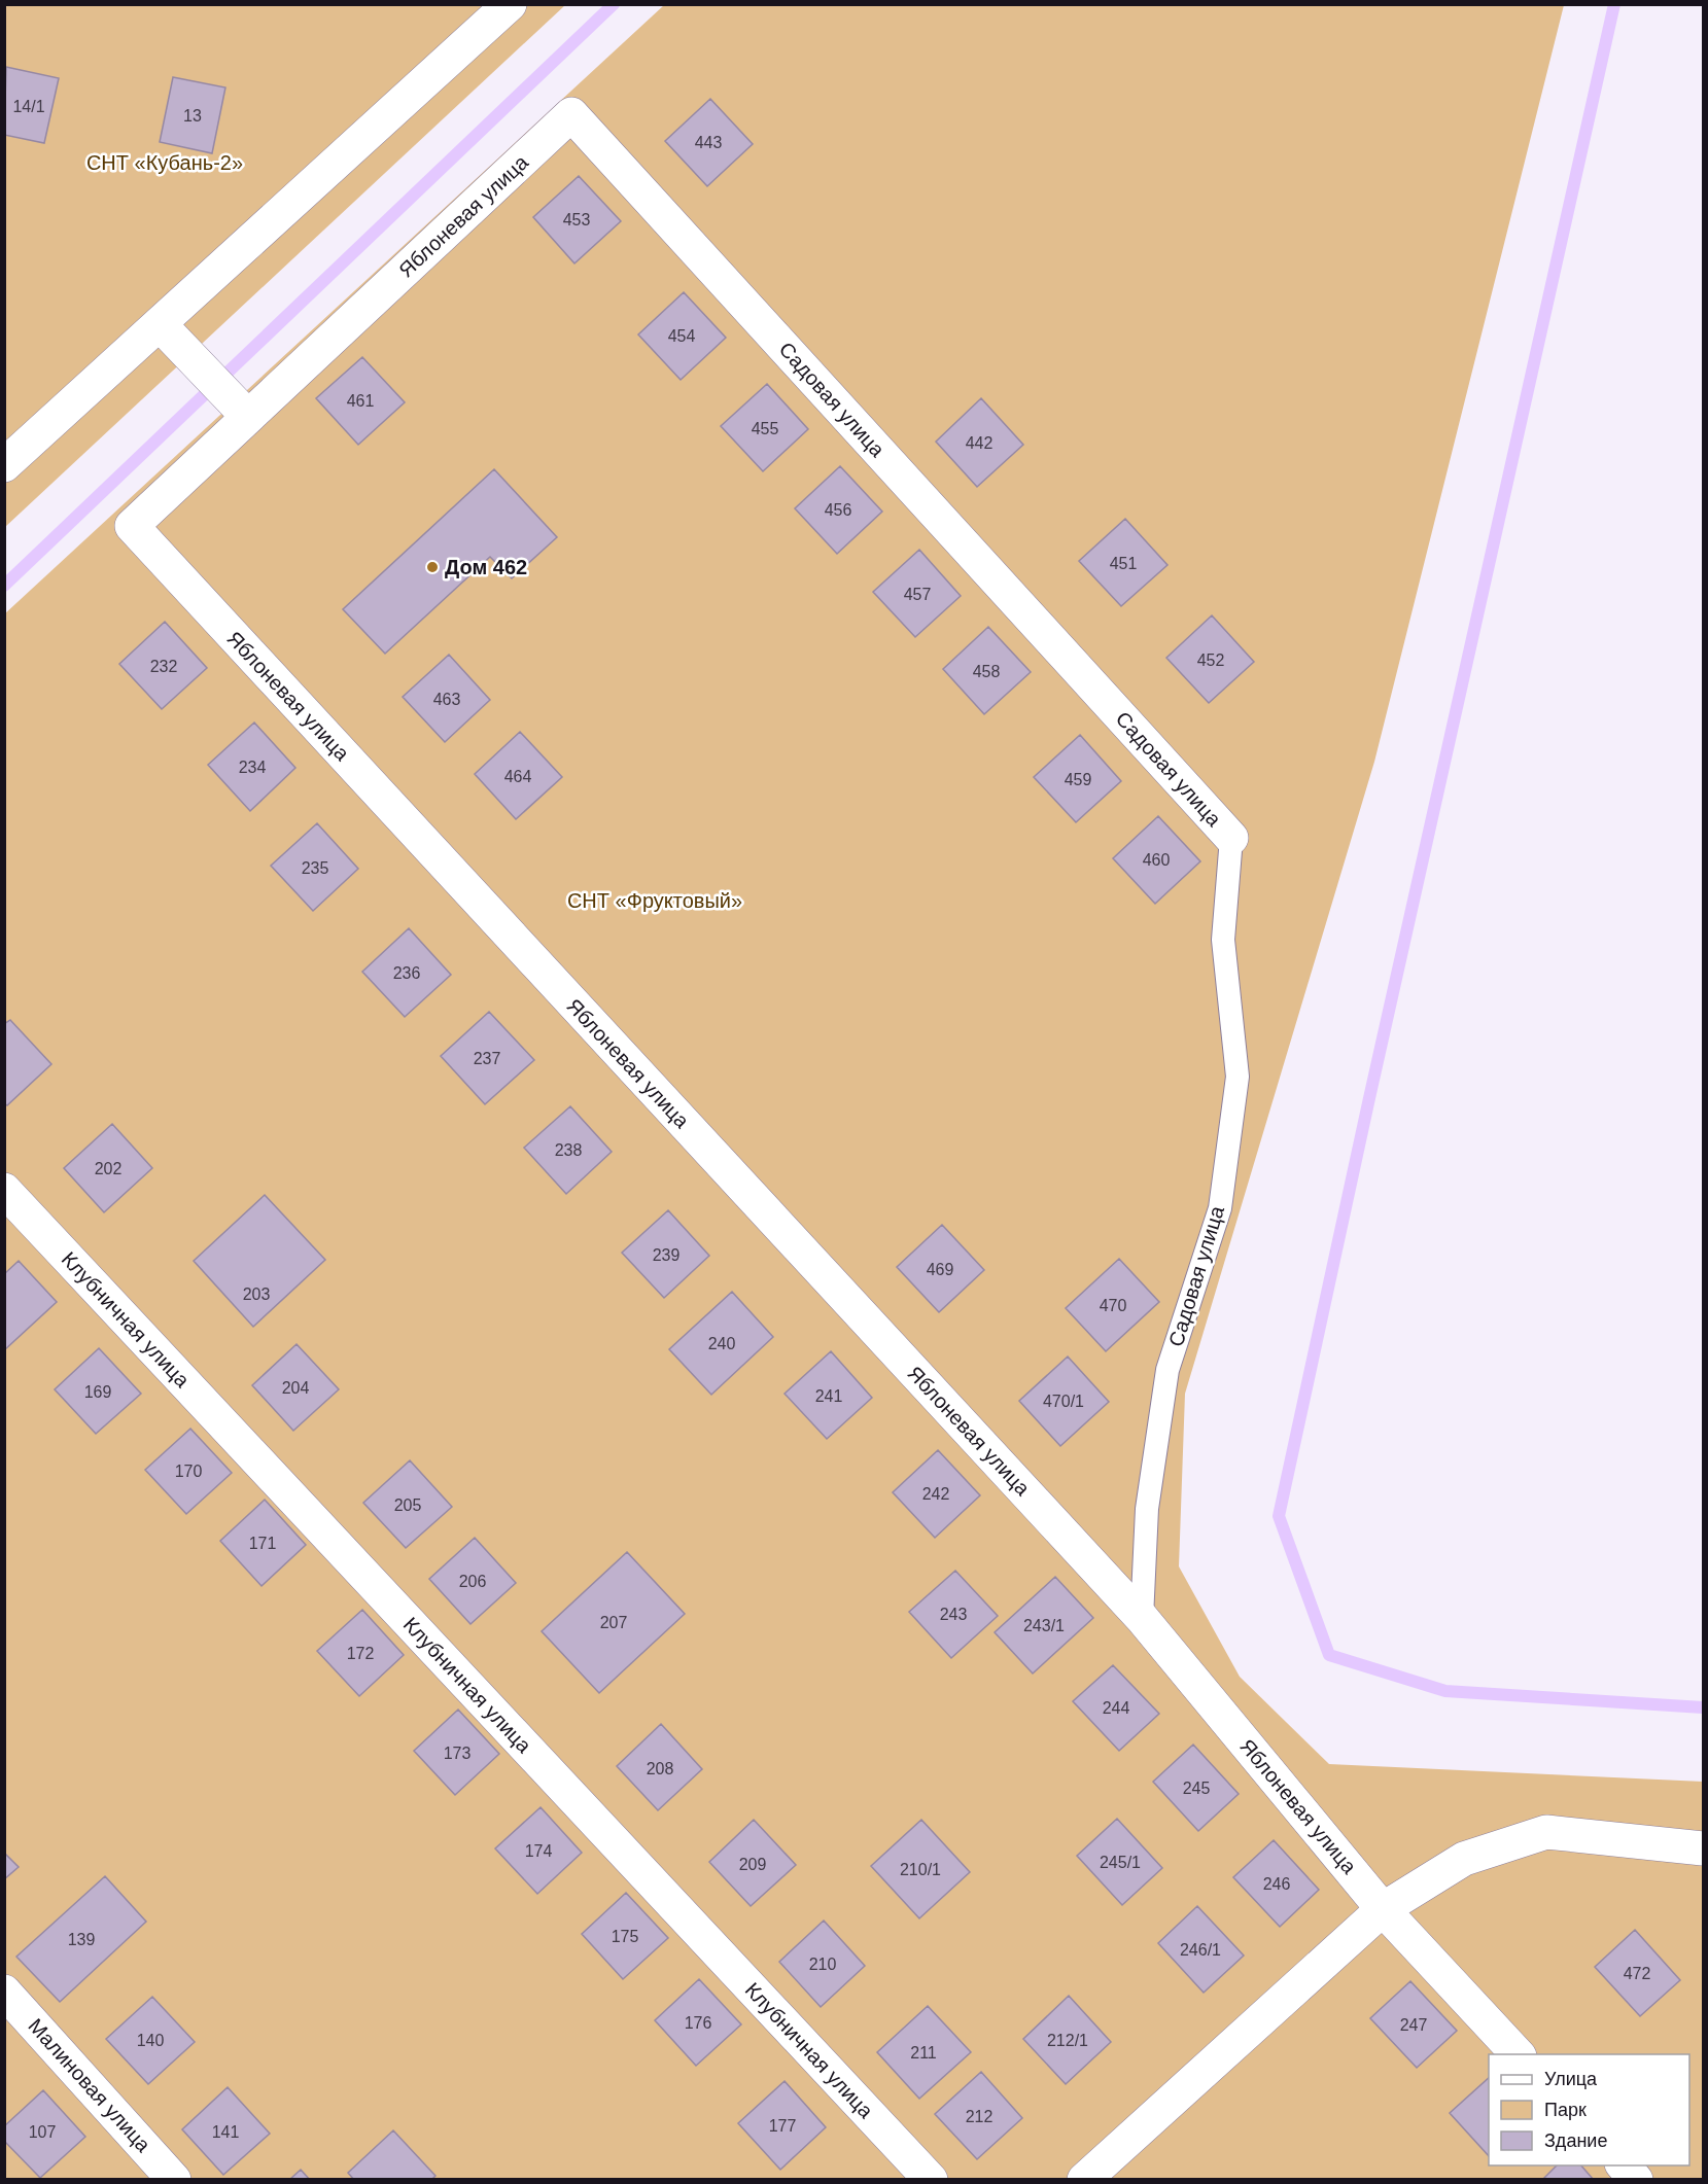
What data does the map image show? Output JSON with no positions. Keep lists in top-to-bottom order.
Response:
{
  "streets": {
    "street": [
      "Яблоневая улица",
      "Садовая улица",
      "Клубничная улица",
      "Малиновая улица"
    ]
  },
  "crossings": [
    ["Яблоневая улица", "Садовая улица"]
  ],
  "parks": ["СНТ «Кубань-2»", "СНТ «Фруктовый»"],
  "places": ["Дом 462"],
  "house_numbers": [
    "14/1",
    "13",
    "443",
    "453",
    "454",
    "461",
    "455",
    "442",
    "456",
    "451",
    "457",
    "452",
    "232",
    "458",
    "463",
    "234",
    "464",
    "459",
    "460",
    "235",
    "236",
    "237",
    "238",
    "202",
    "239",
    "469",
    "203",
    "470",
    "240",
    "204",
    "169",
    "241",
    "470/1",
    "170",
    "242",
    "205",
    "171",
    "206",
    "243",
    "207",
    "243/1",
    "172",
    "244",
    "173",
    "208",
    "245",
    "174",
    "245/1",
    "209",
    "210/1",
    "246",
    "175",
    "139",
    "246/1",
    "210",
    "472",
    "176",
    "247",
    "140",
    "212/1",
    "211",
    "212",
    "177",
    "107",
    "141"
  ],
  "legend": ["Улица", "Парк", "Здание"]
}
